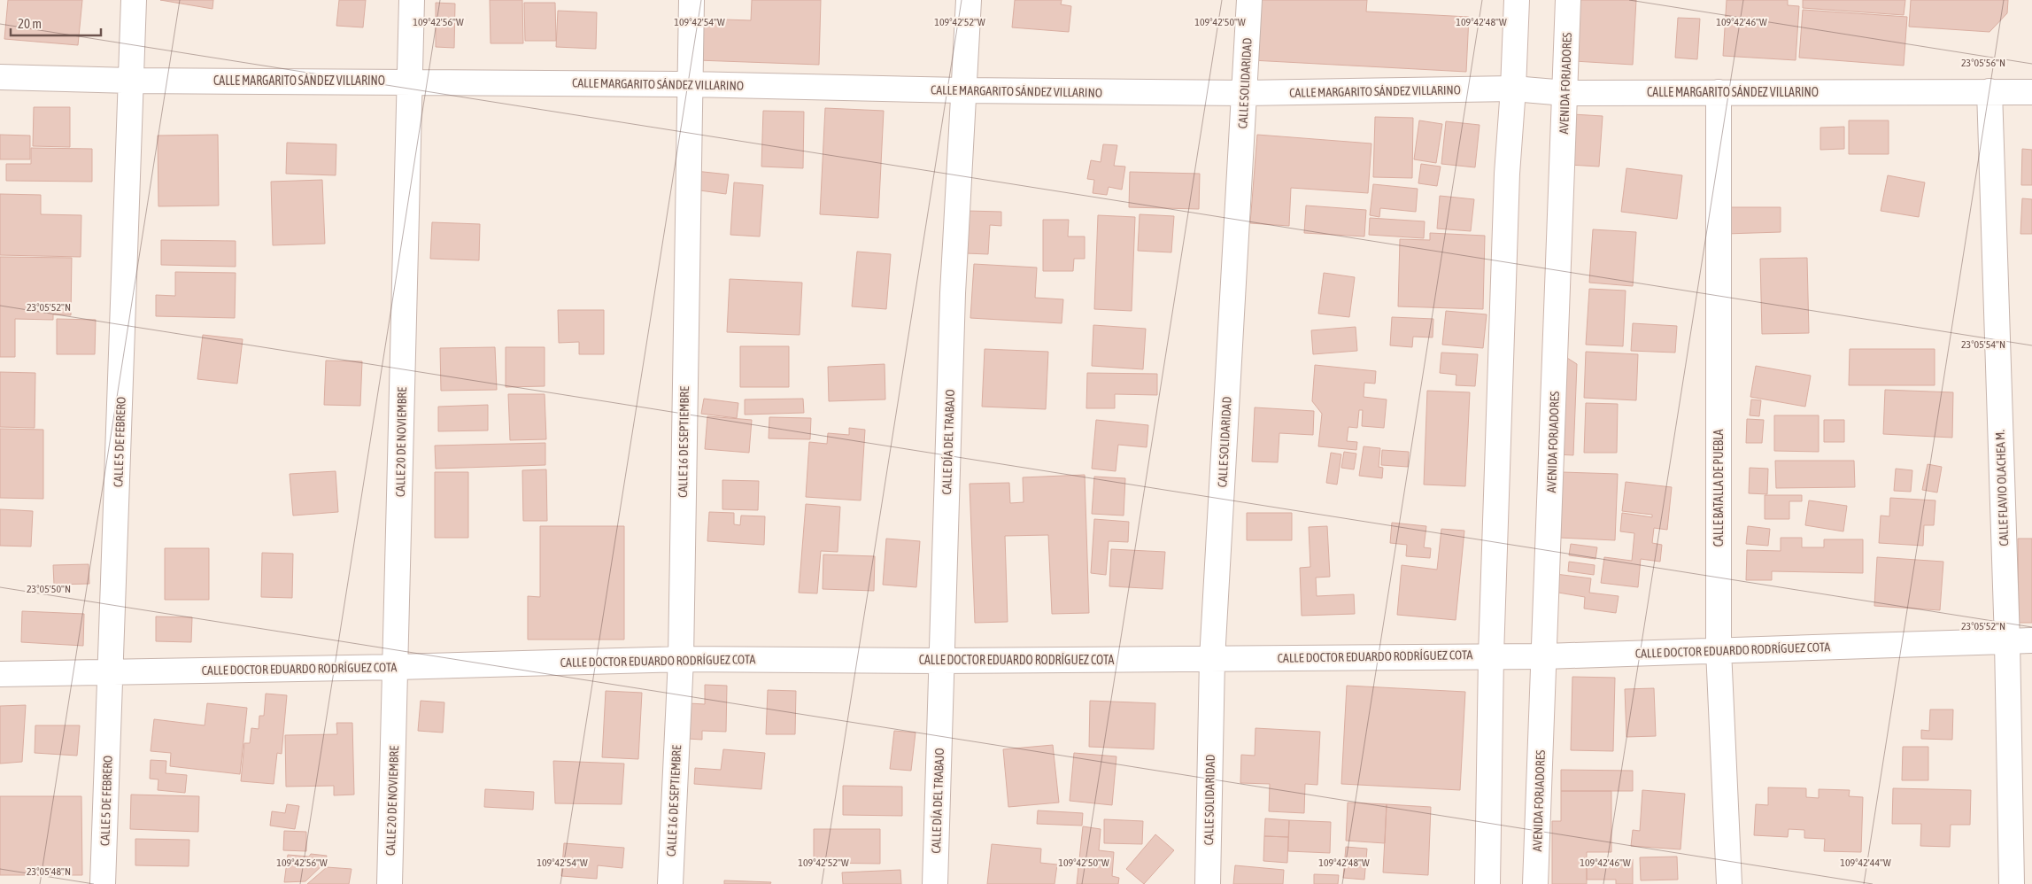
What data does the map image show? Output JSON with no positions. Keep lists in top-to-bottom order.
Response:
{
  "streets": {
    "street": [
      "CALLE MARGARITO SÁNDEZ VILLARINO",
      "CALLE SOLIDARIDAD",
      "AVENIDA FORJADORES",
      "CALLE 5 DE FEBRERO",
      "CALLE 20 DE NOVIEMBRE",
      "CALLE 16 DE SEPTIEMBRE",
      "CALLE DÍA DEL TRABAJO",
      "CALLE BATALLA DE PUEBLA",
      "CALLE FLAVIO OLACHEA M.",
      "CALLE DOCTOR EDUARDO RODRÍGUEZ COTA"
    ]
  },
  "crossings": [
    ["CALLE MARGARITO SÁNDEZ VILLARINO", "CALLE SOLIDARIDAD"],
    ["CALLE MARGARITO SÁNDEZ VILLARINO", "AVENIDA FORJADORES"],
    ["CALLE MARGARITO SÁNDEZ VILLARINO", "CALLE 5 DE FEBRERO"],
    ["CALLE MARGARITO SÁNDEZ VILLARINO", "CALLE 20 DE NOVIEMBRE"],
    ["CALLE MARGARITO SÁNDEZ VILLARINO", "CALLE 16 DE SEPTIEMBRE"],
    ["CALLE MARGARITO SÁNDEZ VILLARINO", "CALLE DÍA DEL TRABAJO"],
    ["CALLE MARGARITO SÁNDEZ VILLARINO", "CALLE BATALLA DE PUEBLA"],
    ["CALLE MARGARITO SÁNDEZ VILLARINO", "CALLE FLAVIO OLACHEA M."],
    ["CALLE SOLIDARIDAD", "CALLE DOCTOR EDUARDO RODRÍGUEZ COTA"],
    ["AVENIDA FORJADORES", "CALLE DOCTOR EDUARDO RODRÍGUEZ COTA"],
    ["CALLE 5 DE FEBRERO", "CALLE DOCTOR EDUARDO RODRÍGUEZ COTA"],
    ["CALLE 20 DE NOVIEMBRE", "CALLE DOCTOR EDUARDO RODRÍGUEZ COTA"],
    ["CALLE 16 DE SEPTIEMBRE", "CALLE DOCTOR EDUARDO RODRÍGUEZ COTA"],
    ["CALLE DÍA DEL TRABAJO", "CALLE DOCTOR EDUARDO RODRÍGUEZ COTA"],
    ["CALLE BATALLA DE PUEBLA", "CALLE DOCTOR EDUARDO RODRÍGUEZ COTA"],
    ["CALLE FLAVIO OLACHEA M.", "CALLE DOCTOR EDUARDO RODRÍGUEZ COTA"]
  ],
  "scale_bar": "20 m",
  "coordinates": [
    "109°42'56\"W",
    "109°42'54\"W",
    "109°42'52\"W",
    "109°42'50\"W",
    "109°42'48\"W",
    "109°42'46\"W",
    "23°05'56\"N",
    "23°05'52\"N",
    "23°05'54\"N",
    "23°05'50\"N",
    "109°42'44\"W",
    "23°05'48\"N"
  ]
}
